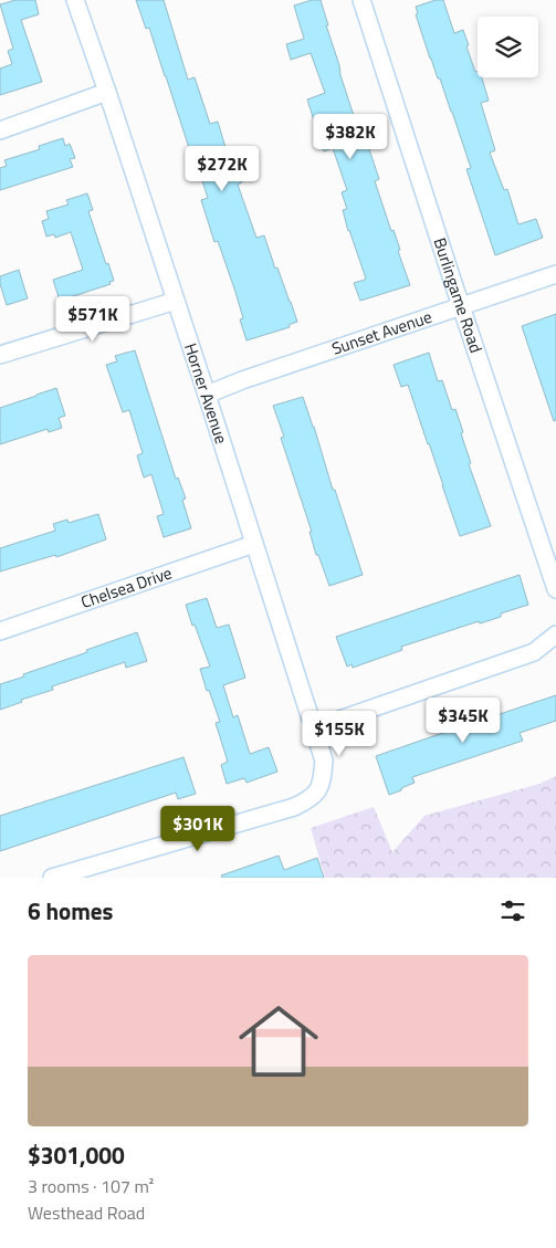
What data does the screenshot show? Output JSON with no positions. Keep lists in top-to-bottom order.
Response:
{
  "streets": {
    "street": [
      "Burlingame Road",
      "Sunset Avenue",
      "Horner Avenue",
      "Chelsea Drive"
    ]
  },
  "crossings": [
    ["Burlingame Road", "Sunset Avenue"],
    ["Sunset Avenue", "Horner Avenue"],
    ["Horner Avenue", "Chelsea Drive"]
  ],
  "page": {
    "price": [
      "$382K",
      "$272K",
      "$571K",
      "$345K",
      "$155K",
      "$301K"
    ],
    "heading": "6 homes",
    "list": [
      {
        "name": "$301,000",
        "note": "3 rooms · 107 m² · Westhead Road"
      }
    ]
  }
}
